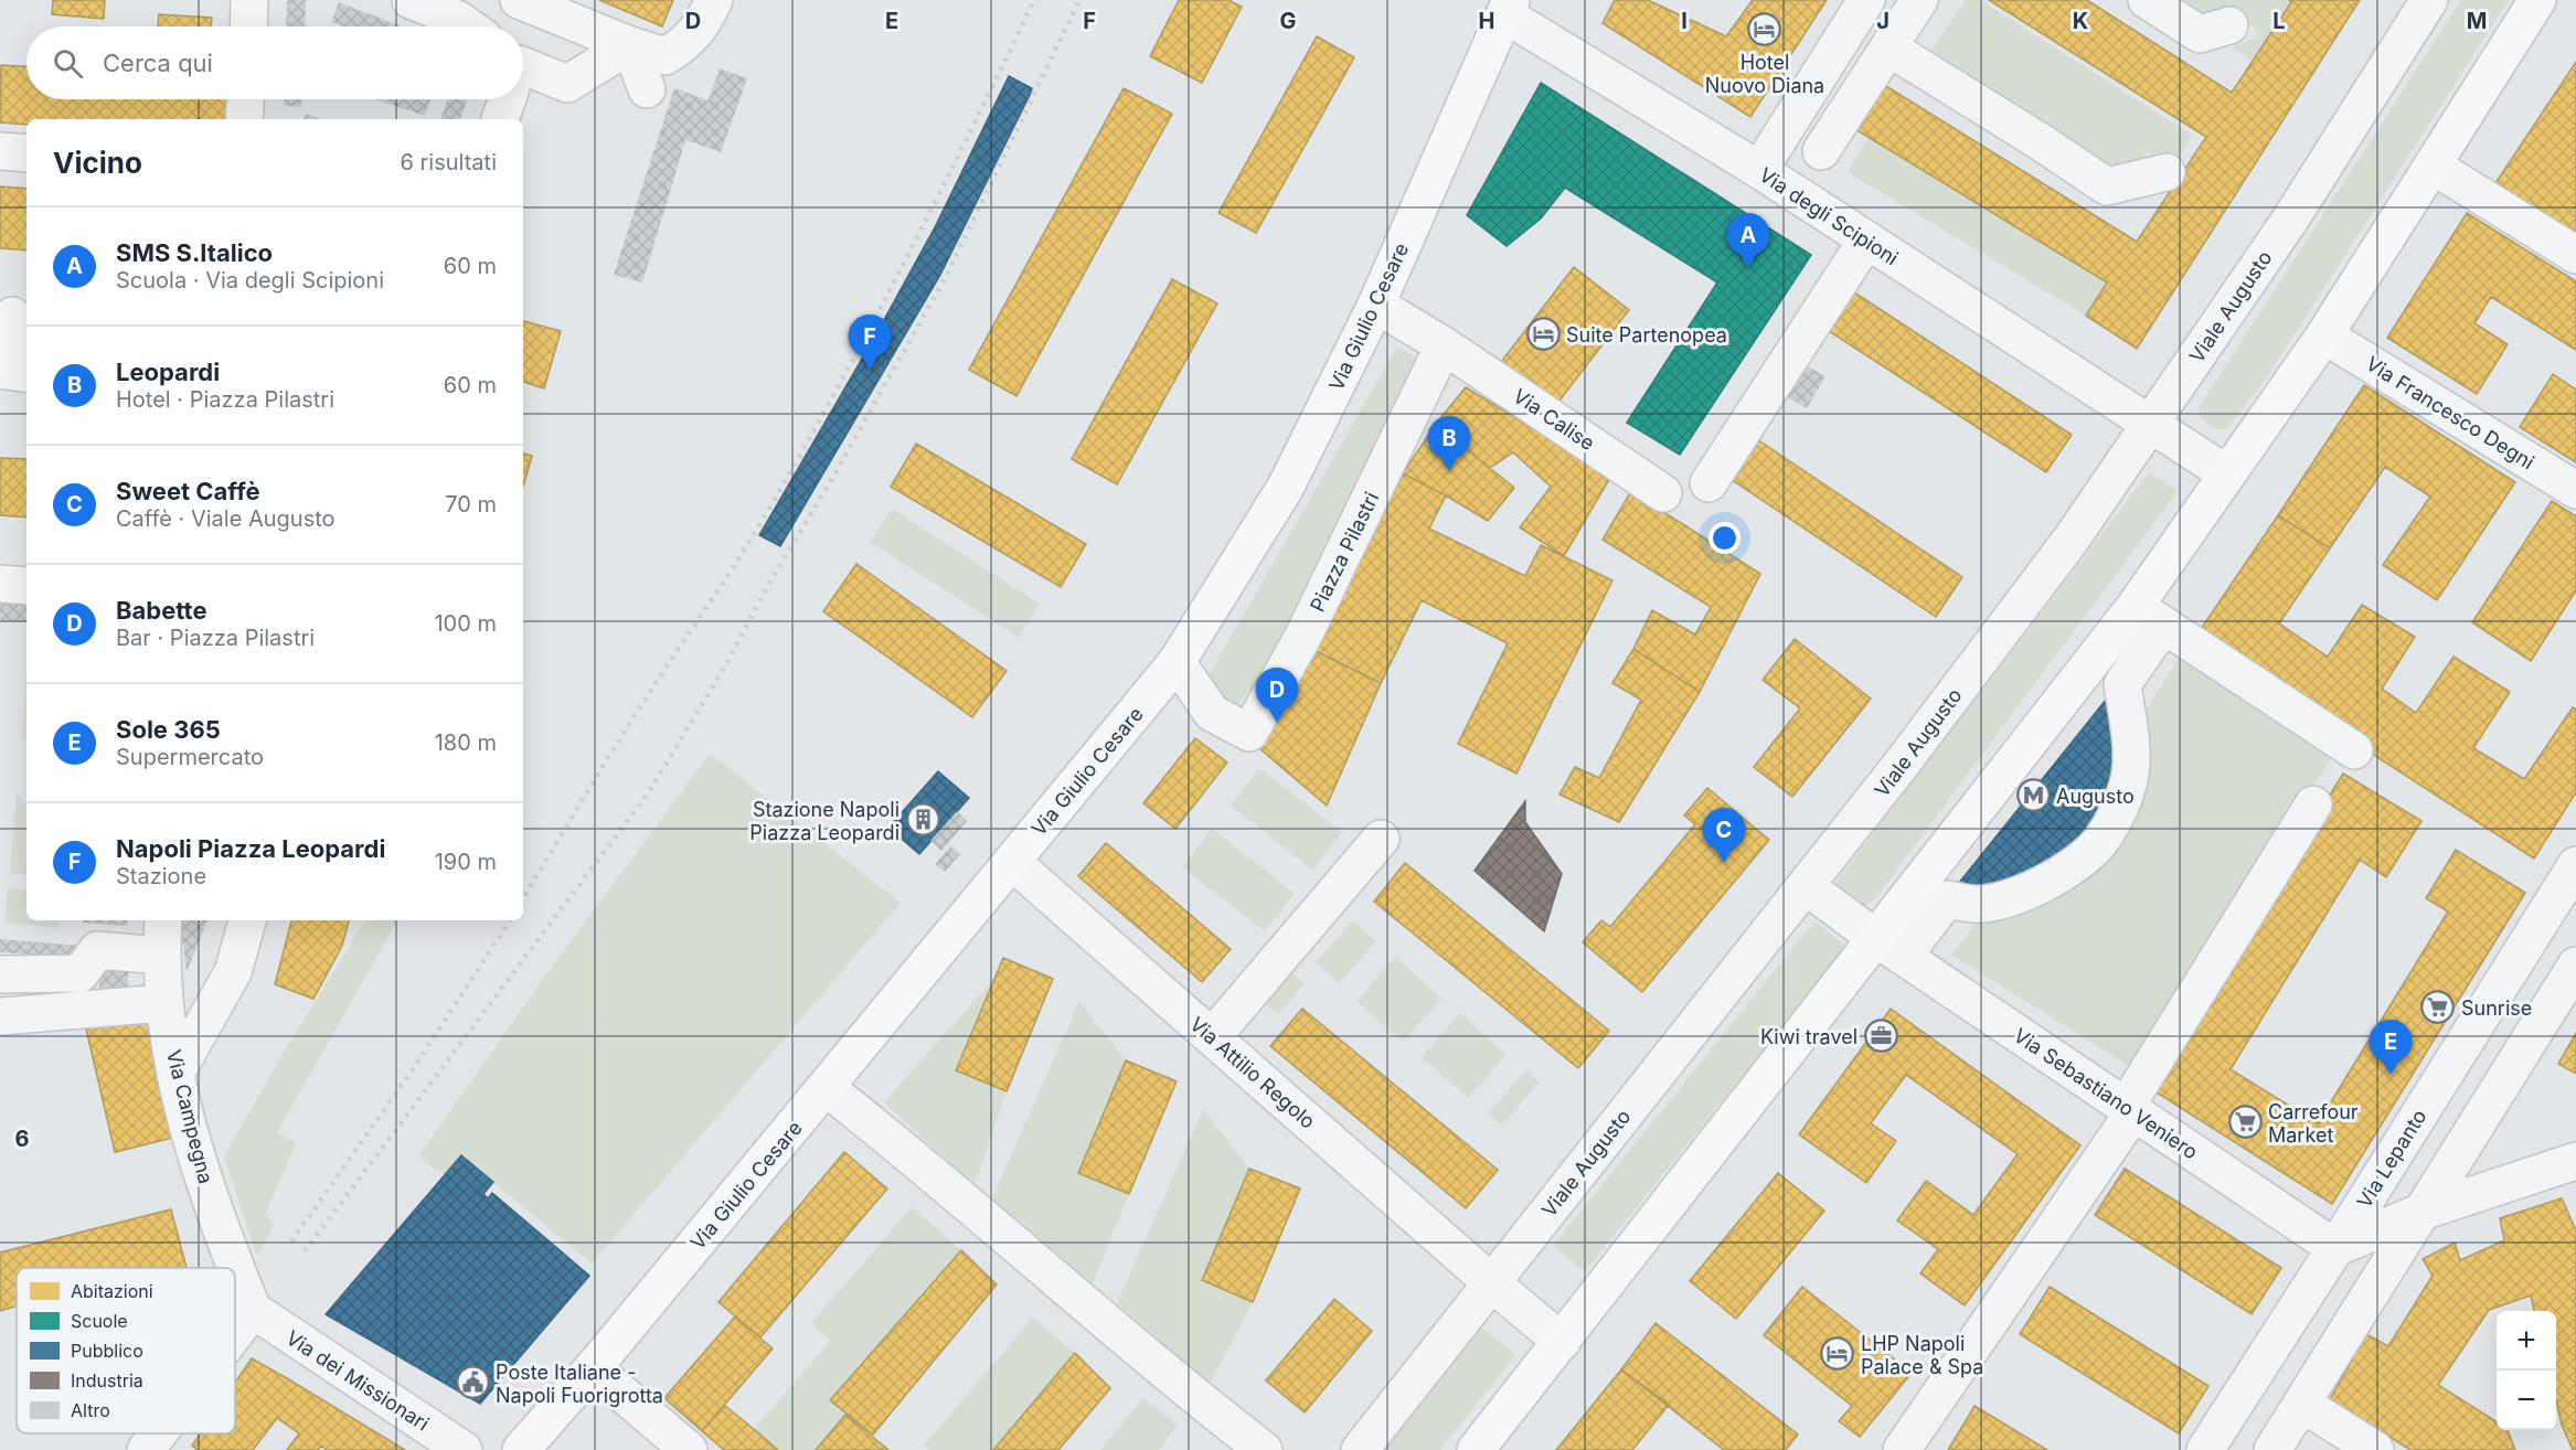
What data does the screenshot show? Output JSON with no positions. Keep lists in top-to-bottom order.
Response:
{
  "streets": {
    "main road": ["Via Giulio Cesare"],
    "street": [
      "Via degli Scipioni",
      "Viale Augusto",
      "Via Francesco Degni",
      "Via Calise",
      "Piazza Pilastri",
      "Via Attilio Regolo",
      "Via Sebastiano Veniero",
      "Via Campegna",
      "Via Lepanto",
      "Via dei Missionari"
    ]
  },
  "crossings": [
    ["Via degli Scipioni", "Viale Augusto"],
    ["Via degli Scipioni", "Via Giulio Cesare"],
    ["Viale Augusto", "Via Attilio Regolo"],
    ["Viale Augusto", "Via Sebastiano Veniero"],
    ["Via Giulio Cesare", "Piazza Pilastri"],
    ["Via Giulio Cesare", "Via Attilio Regolo"],
    ["Via Calise", "Piazza Pilastri"],
    ["Via Sebastiano Veniero", "Via Lepanto"],
    ["Via Campegna", "Via dei Missionari"]
  ],
  "places": {
    "hotel": ["Hotel Nuovo Diana", "Suite Partenopea", "LHP Napoli Palace & Spa"],
    "metro station": ["Augusto"],
    "building": ["Stazione Napoli Piazza Leopardi"],
    "supermarket": ["Sunrise", "Carrefour Market"],
    "office": ["Kiwi travel"],
    "public building": ["Poste Italiane - Napoli Fuorigrotta"]
  },
  "legend": [
    "Abitazioni",
    "Scuole",
    "Pubblico",
    "Industria",
    "Altro"
  ],
  "page": {
    "search": "Cerca qui",
    "heading": ["Vicino", "6 risultati"],
    "list": [
      {
        "mark": "A",
        "name": "SMS S.Italico",
        "note": "Scuola · Via degli Scipioni",
        "value": "60 m"
      },
      {
        "mark": "B",
        "name": "Leopardi",
        "note": "Hotel · Piazza Pilastri",
        "value": "60 m"
      },
      {
        "mark": "C",
        "name": "Sweet Caffè",
        "note": "Caffè · Viale Augusto",
        "value": "70 m"
      },
      {
        "mark": "D",
        "name": "Babette",
        "note": "Bar · Piazza Pilastri",
        "value": "100 m"
      },
      {
        "mark": "E",
        "name": "Sole 365",
        "note": "Supermercato",
        "value": "180 m"
      },
      {
        "mark": "F",
        "name": "Napoli Piazza Leopardi",
        "note": "Stazione",
        "value": "190 m"
      }
    ],
    "pins": [
      "A",
      "F",
      "B",
      "D",
      "C",
      "E"
    ],
    "map_buttons": ["+", "−"]
  },
  "grid": {
    "columns": [
      "D",
      "E",
      "F",
      "G",
      "H",
      "I",
      "J",
      "K",
      "L",
      "M"
    ],
    "rows": ["6"]
  }
}
